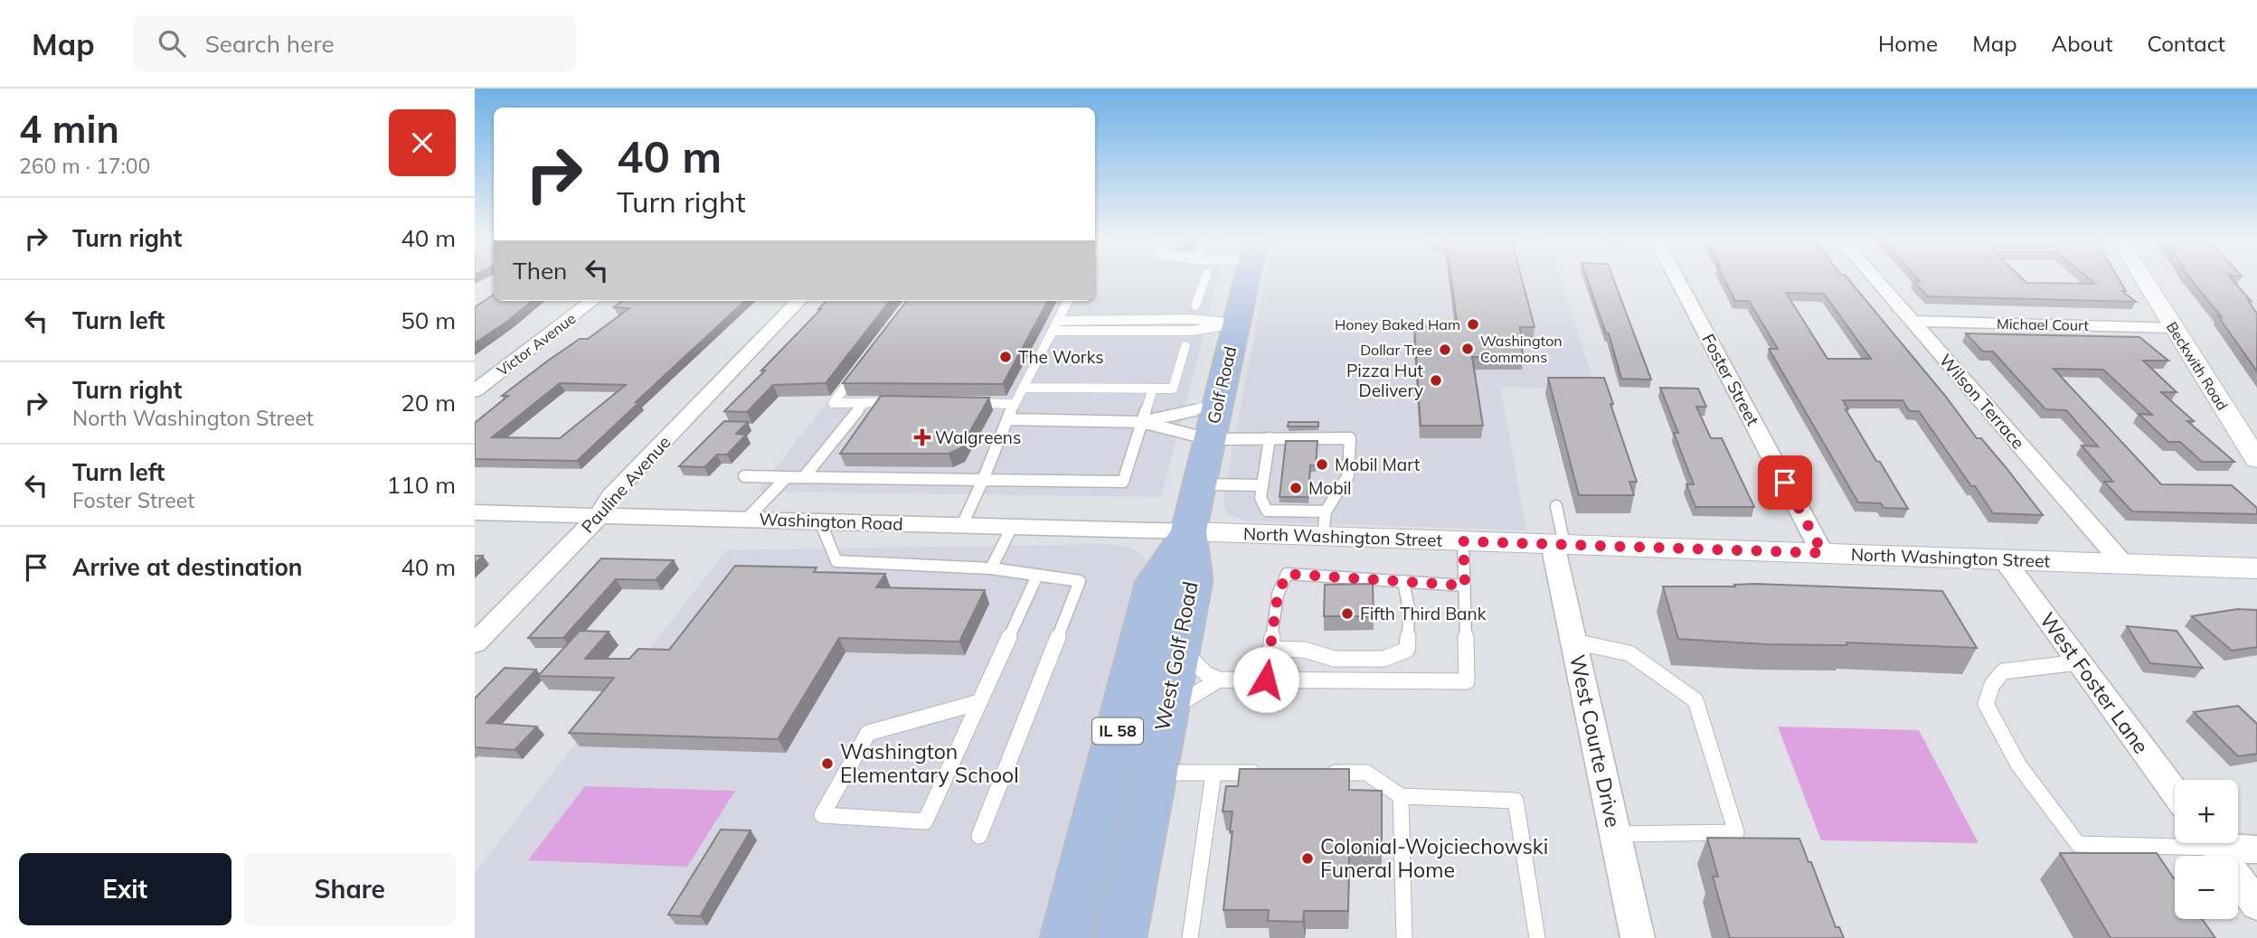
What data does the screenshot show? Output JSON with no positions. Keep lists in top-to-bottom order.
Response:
{
  "streets": {
    "main road": ["Golf Road", "West Golf Road", "IL 58"],
    "street": [
      "Michael Court",
      "Victor Avenue",
      "Beckwith Road",
      "Foster Street",
      "Wilson Terrace",
      "Pauline Avenue",
      "Washington Road",
      "North Washington Street",
      "West Foster Lane",
      "West Courte Drive"
    ]
  },
  "crossings": [
    ["Michael Court", "Beckwith Road"],
    ["Michael Court", "Wilson Terrace"],
    ["Foster Street", "North Washington Street"],
    ["Golf Road", "Washington Road"],
    ["Golf Road", "North Washington Street"],
    ["Golf Road", "West Golf Road"],
    ["Wilson Terrace", "North Washington Street"],
    ["Pauline Avenue", "Washington Road"],
    ["Washington Road", "North Washington Street"],
    ["Washington Road", "West Golf Road"],
    ["North Washington Street", "West Golf Road"],
    ["North Washington Street", "West Foster Lane"],
    ["North Washington Street", "West Courte Drive"]
  ],
  "places": {
    "other": [
      "Honey Baked Ham",
      "Washington Commons",
      "Dollar Tree",
      "The Works",
      "Pizza Hut Delivery",
      "Mobil Mart",
      "Mobil",
      "Fifth Third Bank",
      "Washington Elementary School",
      "Colonial-Wojciechowski Funeral Home"
    ],
    "health": ["Walgreens"]
  },
  "page": {
    "header": "Map",
    "search": "Search here",
    "nav": [
      "Home",
      "Map",
      "About",
      "Contact"
    ],
    "heading": ["4 min", "260 m · 17:00"],
    "turn": ["40 m", "Turn right"],
    "list": [
      {
        "name": "Turn right",
        "value": "40 m"
      },
      {
        "name": "Turn left",
        "value": "50 m"
      },
      {
        "name": "Turn right",
        "note": "North Washington Street",
        "value": "20 m"
      },
      {
        "name": "Turn left",
        "note": "Foster Street",
        "value": "110 m"
      },
      {
        "name": "Arrive at destination",
        "value": "40 m"
      }
    ],
    "then": "Then",
    "map_buttons": ["+", "−"],
    "buttons": ["Exit", "Share"]
  }
}
